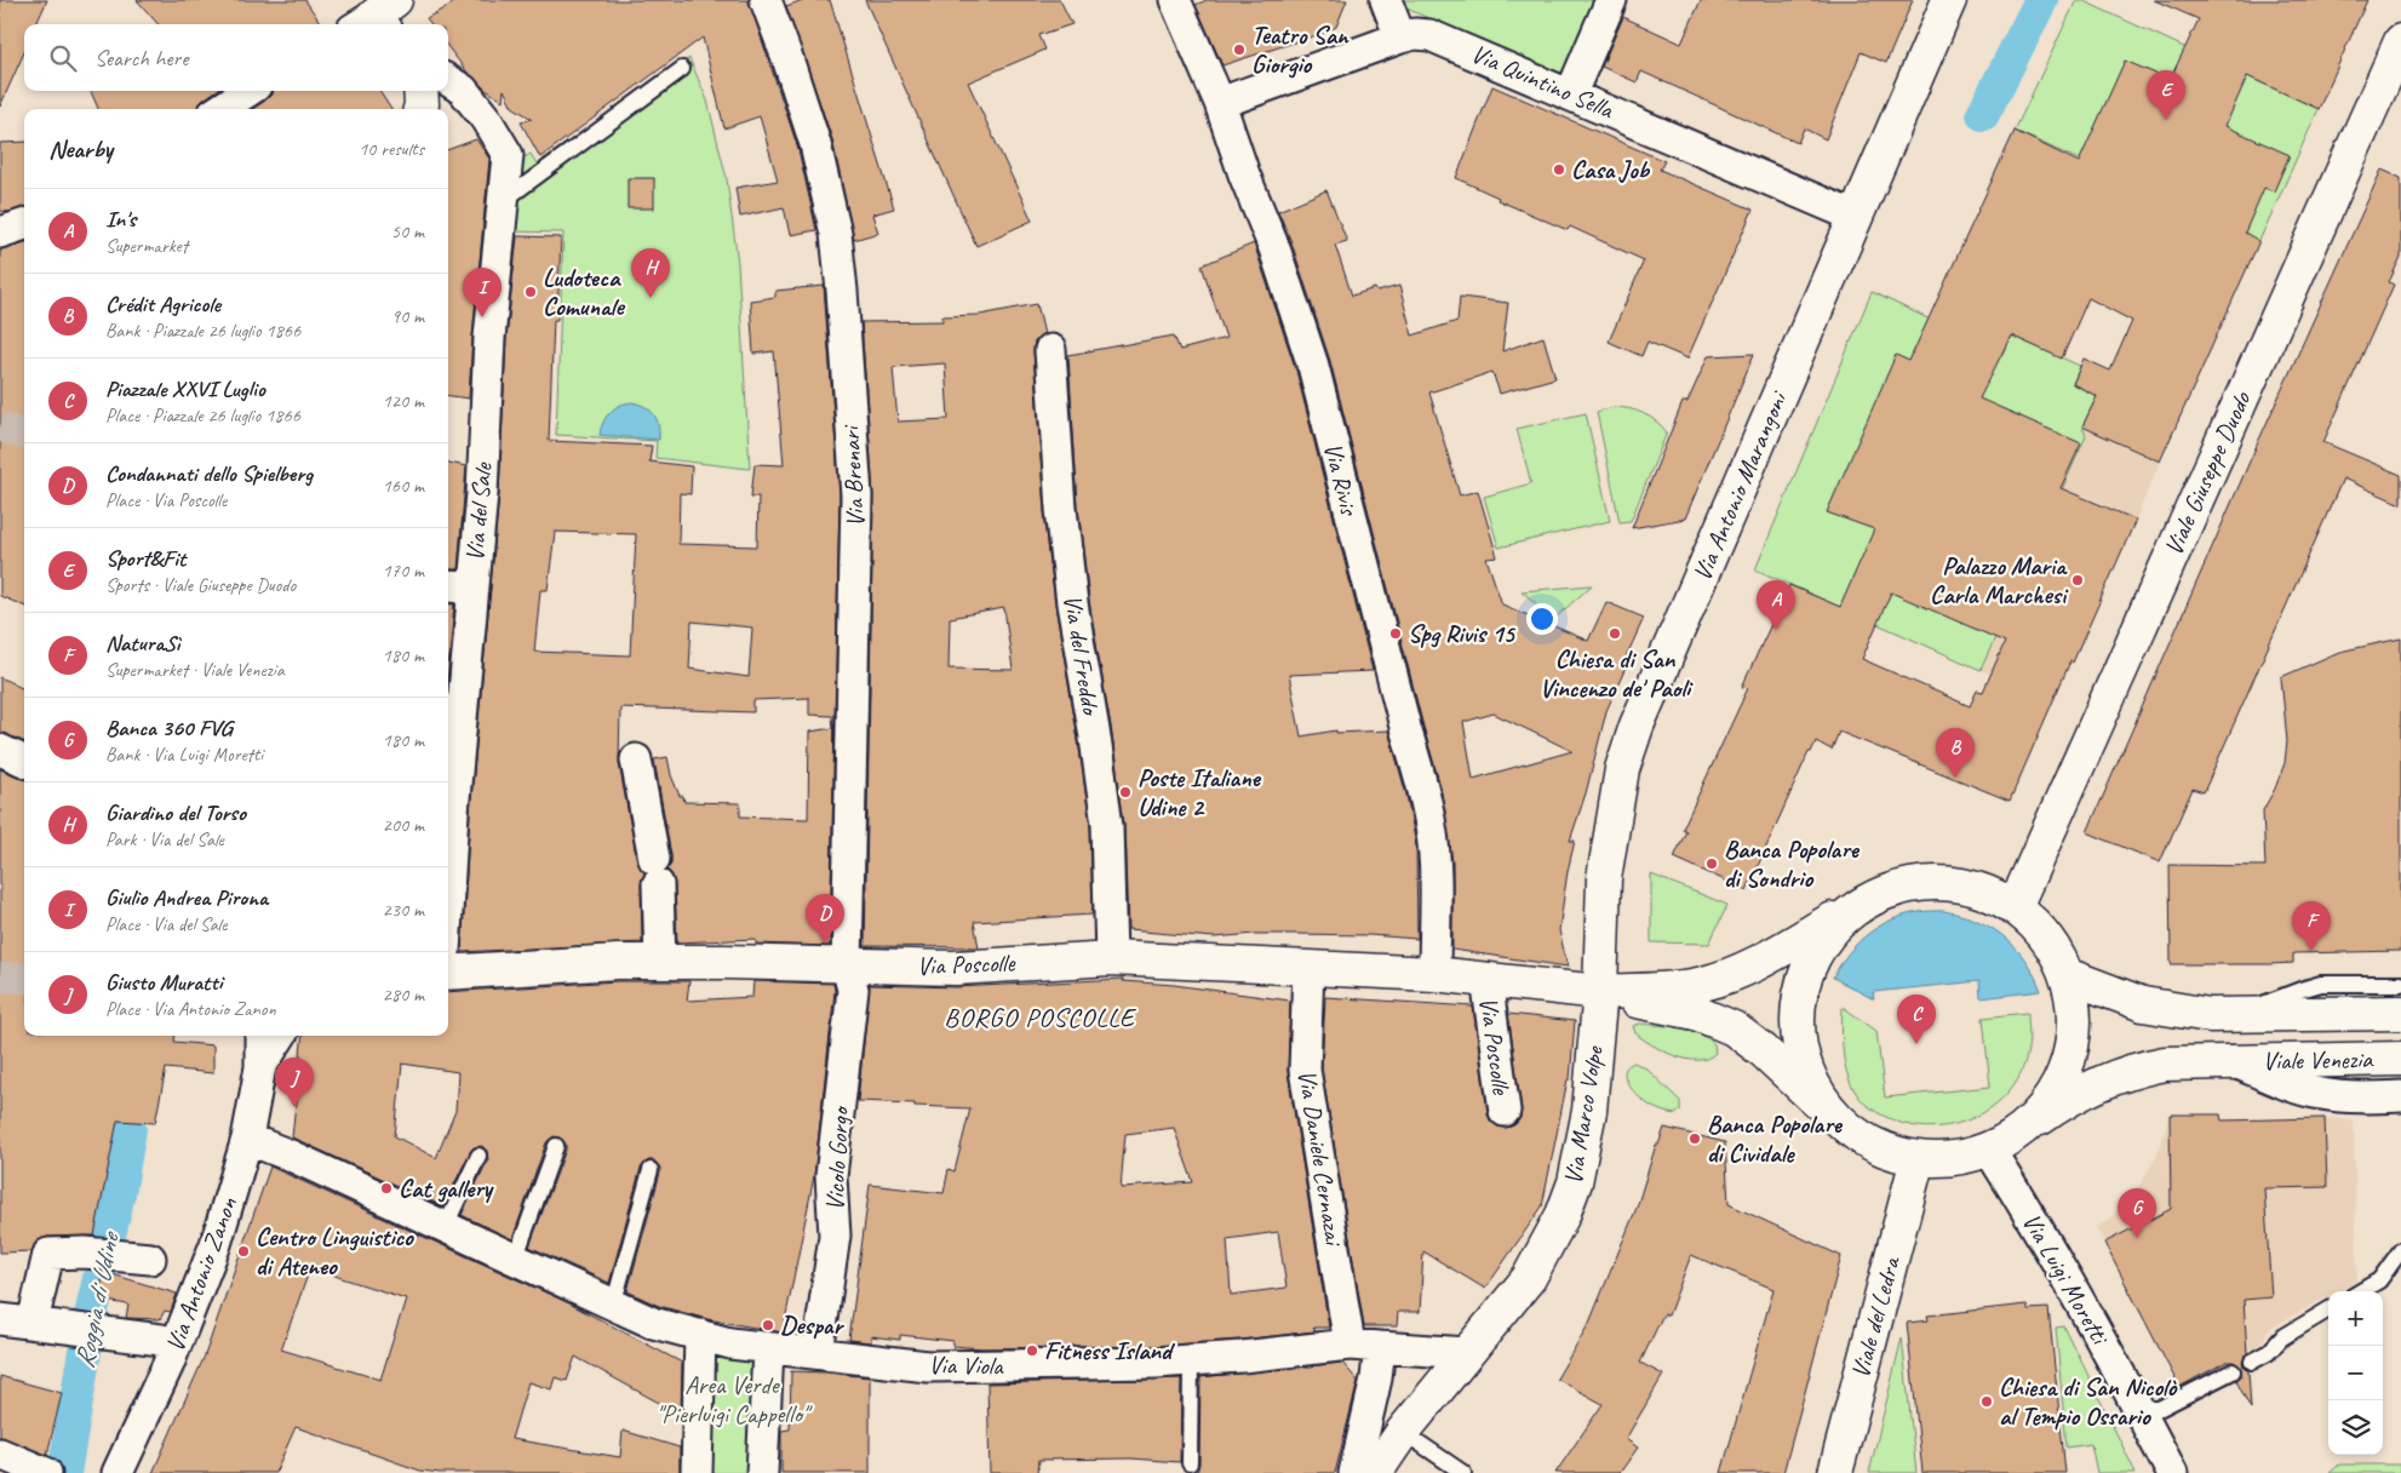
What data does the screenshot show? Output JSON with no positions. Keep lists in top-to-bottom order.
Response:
{
  "streets": {
    "main road": [
      "Viale Giuseppe Duodo",
      "Via Antonio Marangoni",
      "Via Poscolle",
      "Viale Venezia",
      "Via Marco Volpe",
      "Viale del Ledra"
    ],
    "street": [
      "Via Quintino Sella",
      "Via Brenari",
      "Via Rivis",
      "Via del Sale",
      "Via del Freddo",
      "Via Daniele Cernazai",
      "Vicolo Gorgo",
      "Via Antonio Zanon",
      "Via Luigi Moretti",
      "Via Viola"
    ]
  },
  "crossings": [
    ["Via Quintino Sella", "Via Rivis"],
    ["Via Quintino Sella", "Via Antonio Marangoni"],
    ["Via Brenari", "Via Poscolle"],
    ["Via Brenari", "Vicolo Gorgo"],
    ["Via Rivis", "Via Poscolle"],
    ["Via Antonio Marangoni", "Via Poscolle"],
    ["Via Antonio Marangoni", "Via Marco Volpe"],
    ["Via del Freddo", "Via Poscolle"],
    ["Via Poscolle", "Via Marco Volpe"],
    ["Via Poscolle", "Via Daniele Cernazai"],
    ["Via Poscolle", "Vicolo Gorgo"],
    ["Via Daniele Cernazai", "Via Viola"],
    ["Vicolo Gorgo", "Via Viola"],
    ["Via Antonio Zanon", "Via Viola"]
  ],
  "districts": ["BORGO POSCOLLE"],
  "water": ["Roggia di Udine"],
  "parks": ["Area Verde \"Pierluigi Cappello\""],
  "places": [
    "Teatro San Giorgio",
    "Casa Job",
    "Ludoteca Comunale",
    "Palazzo Maria Carla Marchesi",
    "Spg Rivis 15",
    "Chiesa di San Vincenzo de' Paoli",
    "Poste Italiane Udine 2",
    "Banca Popolare di Sondrio",
    "Banca Popolare di Cividale",
    "Cat gallery",
    "Centro Linguistico di Ateneo",
    "Despar",
    "Fitness Island",
    "Chiesa di San Nicolò al Tempio Ossario"
  ],
  "page": {
    "search": "Search here",
    "pins": [
      "E",
      "H",
      "I",
      "A",
      "B",
      "D",
      "F",
      "C",
      "J",
      "G"
    ],
    "heading": ["Nearby", "10 results"],
    "list": [
      {
        "mark": "A",
        "name": "In's",
        "note": "Supermarket",
        "value": "50 m"
      },
      {
        "mark": "B",
        "name": "Crédit Agricole",
        "note": "Bank · Piazzale 26 luglio 1866",
        "value": "90 m"
      },
      {
        "mark": "C",
        "name": "Piazzale XXVI Luglio",
        "note": "Place · Piazzale 26 luglio 1866",
        "value": "120 m"
      },
      {
        "mark": "D",
        "name": "Condannati dello Spielberg",
        "note": "Place · Via Poscolle",
        "value": "160 m"
      },
      {
        "mark": "E",
        "name": "Sport&Fit",
        "note": "Sports · Viale Giuseppe Duodo",
        "value": "170 m"
      },
      {
        "mark": "F",
        "name": "NaturaSì",
        "note": "Supermarket · Viale Venezia",
        "value": "180 m"
      },
      {
        "mark": "G",
        "name": "Banca 360 FVG",
        "note": "Bank · Via Luigi Moretti",
        "value": "180 m"
      },
      {
        "mark": "H",
        "name": "Giardino del Torso",
        "note": "Park · Via del Sale",
        "value": "200 m"
      },
      {
        "mark": "I",
        "name": "Giulio Andrea Pirona",
        "note": "Place · Via del Sale",
        "value": "230 m"
      },
      {
        "mark": "J",
        "name": "Giusto Muratti",
        "note": "Place · Via Antonio Zanon",
        "value": "280 m"
      }
    ],
    "map_buttons": ["+", "−"]
  }
}
